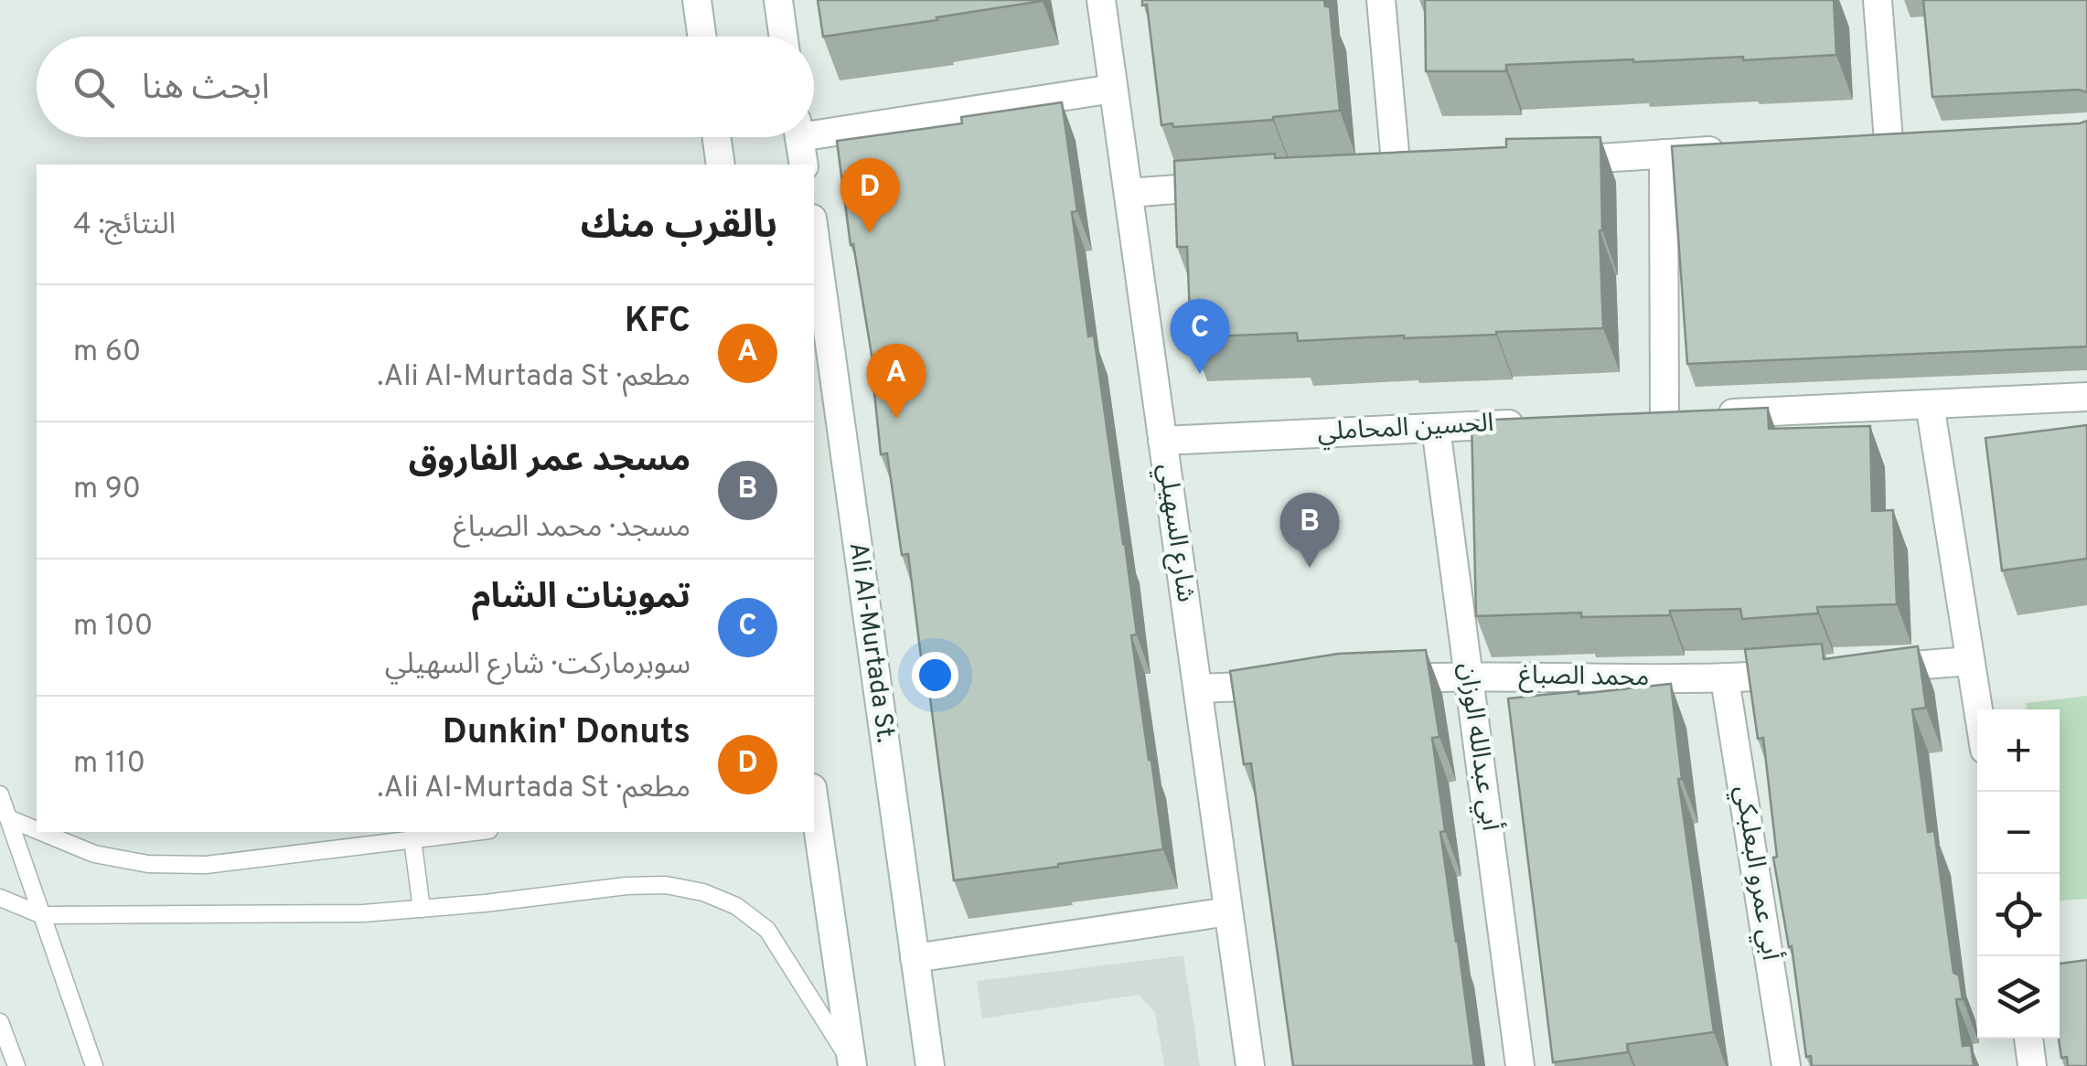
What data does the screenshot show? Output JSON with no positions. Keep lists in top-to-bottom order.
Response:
{
  "streets": {
    "street": [
      "الحسين المحاملي",
      "شارع السهيلي",
      "Ali Al-Murtada St.",
      "محمد الصباغ",
      "أبي عبدالله الوزان",
      "أبي عمرو البعلبكي"
    ]
  },
  "crossings": [
    ["الحسين المحاملي", "شارع السهيلي"],
    ["الحسين المحاملي", "أبي عبدالله الوزان"],
    ["محمد الصباغ", "أبي عبدالله الوزان"],
    ["محمد الصباغ", "أبي عمرو البعلبكي"]
  ],
  "page": {
    "search": "ابحث هنا",
    "pins": [
      "D",
      "C",
      "A",
      "B"
    ],
    "heading": ["بالقرب منك", "النتائج: 4"],
    "list": [
      {
        "mark": "A",
        "name": "KFC",
        "note": "مطعم · Ali Al-Murtada St.",
        "value": "60 m"
      },
      {
        "mark": "B",
        "name": "مسجد عمر الفاروق",
        "note": "مسجد · محمد الصباغ",
        "value": "90 m"
      },
      {
        "mark": "C",
        "name": "تموينات الشام",
        "note": "سوبرماركت · شارع السهيلي",
        "value": "100 m"
      },
      {
        "mark": "D",
        "name": "Dunkin' Donuts",
        "note": "مطعم · Ali Al-Murtada St.",
        "value": "110 m"
      }
    ],
    "map_buttons": ["+", "−"]
  }
}
